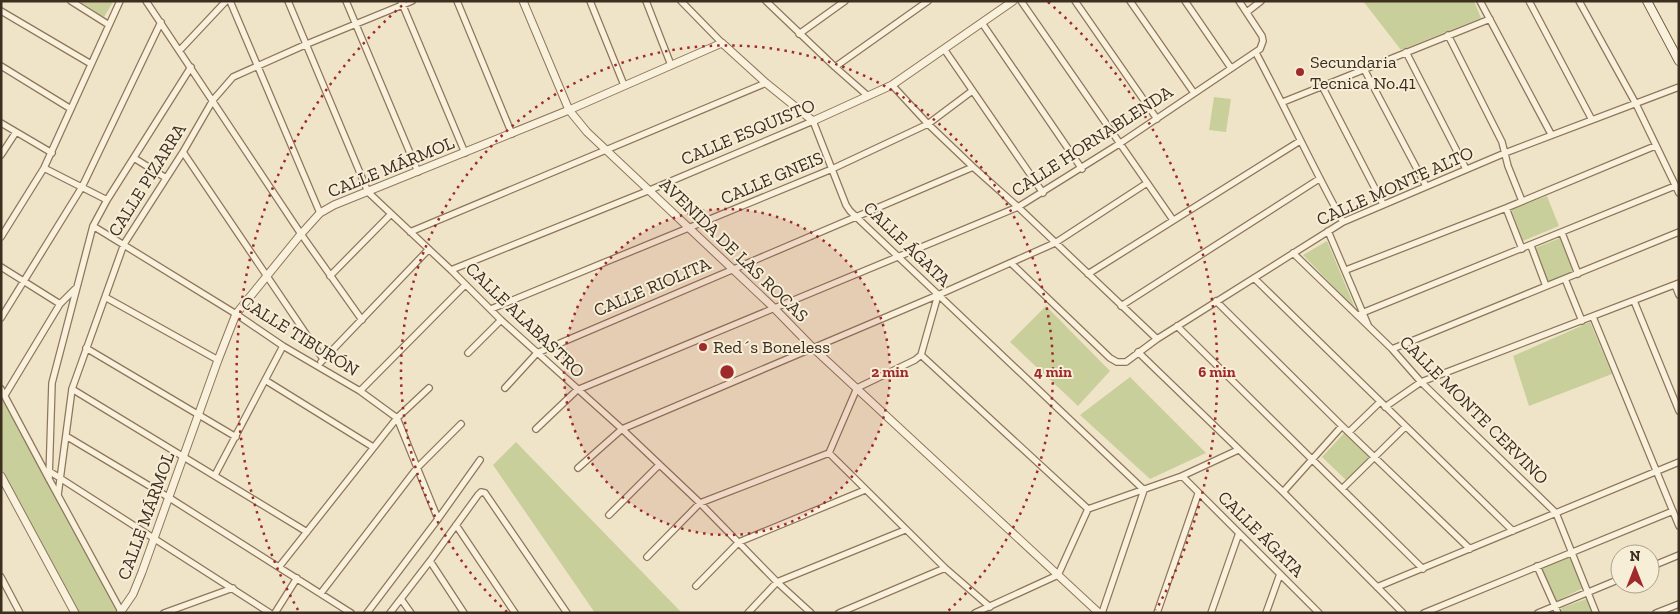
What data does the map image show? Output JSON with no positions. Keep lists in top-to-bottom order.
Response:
{
  "streets": {
    "street": [
      "CALLE ESQUISTO",
      "CALLE HORNABLENDA",
      "CALLE MÁRMOL",
      "CALLE GNEIS",
      "CALLE PIZARRA",
      "CALLE MONTE ALTO",
      "CALLE ÁGATA",
      "AVENIDA DE LAS ROCAS",
      "CALLE RIOLITA",
      "CALLE ALABASTRO",
      "CALLE TIBURÓN",
      "CALLE MONTE CERVINO"
    ]
  },
  "crossings": [
    ["CALLE ESQUISTO", "CALLE ÁGATA"],
    ["CALLE ESQUISTO", "AVENIDA DE LAS ROCAS"],
    ["CALLE ESQUISTO", "CALLE ALABASTRO"],
    ["CALLE HORNABLENDA", "CALLE ÁGATA"],
    ["CALLE HORNABLENDA", "AVENIDA DE LAS ROCAS"],
    ["CALLE HORNABLENDA", "CALLE ALABASTRO"],
    ["CALLE MÁRMOL", "CALLE ÁGATA"],
    ["CALLE MÁRMOL", "AVENIDA DE LAS ROCAS"],
    ["CALLE MÁRMOL", "CALLE ALABASTRO"],
    ["CALLE MÁRMOL", "CALLE TIBURÓN"],
    ["CALLE GNEIS", "CALLE ÁGATA"],
    ["CALLE GNEIS", "AVENIDA DE LAS ROCAS"],
    ["CALLE GNEIS", "CALLE ALABASTRO"],
    ["CALLE PIZARRA", "CALLE ALABASTRO"],
    ["CALLE PIZARRA", "CALLE TIBURÓN"],
    ["CALLE MONTE ALTO", "CALLE MONTE CERVINO"],
    ["CALLE ÁGATA", "CALLE RIOLITA"],
    ["AVENIDA DE LAS ROCAS", "CALLE RIOLITA"],
    ["CALLE RIOLITA", "CALLE ALABASTRO"]
  ],
  "places": ["Secundaria Tecnica No.41", "Red´s Boneless"],
  "north": "top",
  "rings": ["2 min", "4 min", "6 min"]
}
